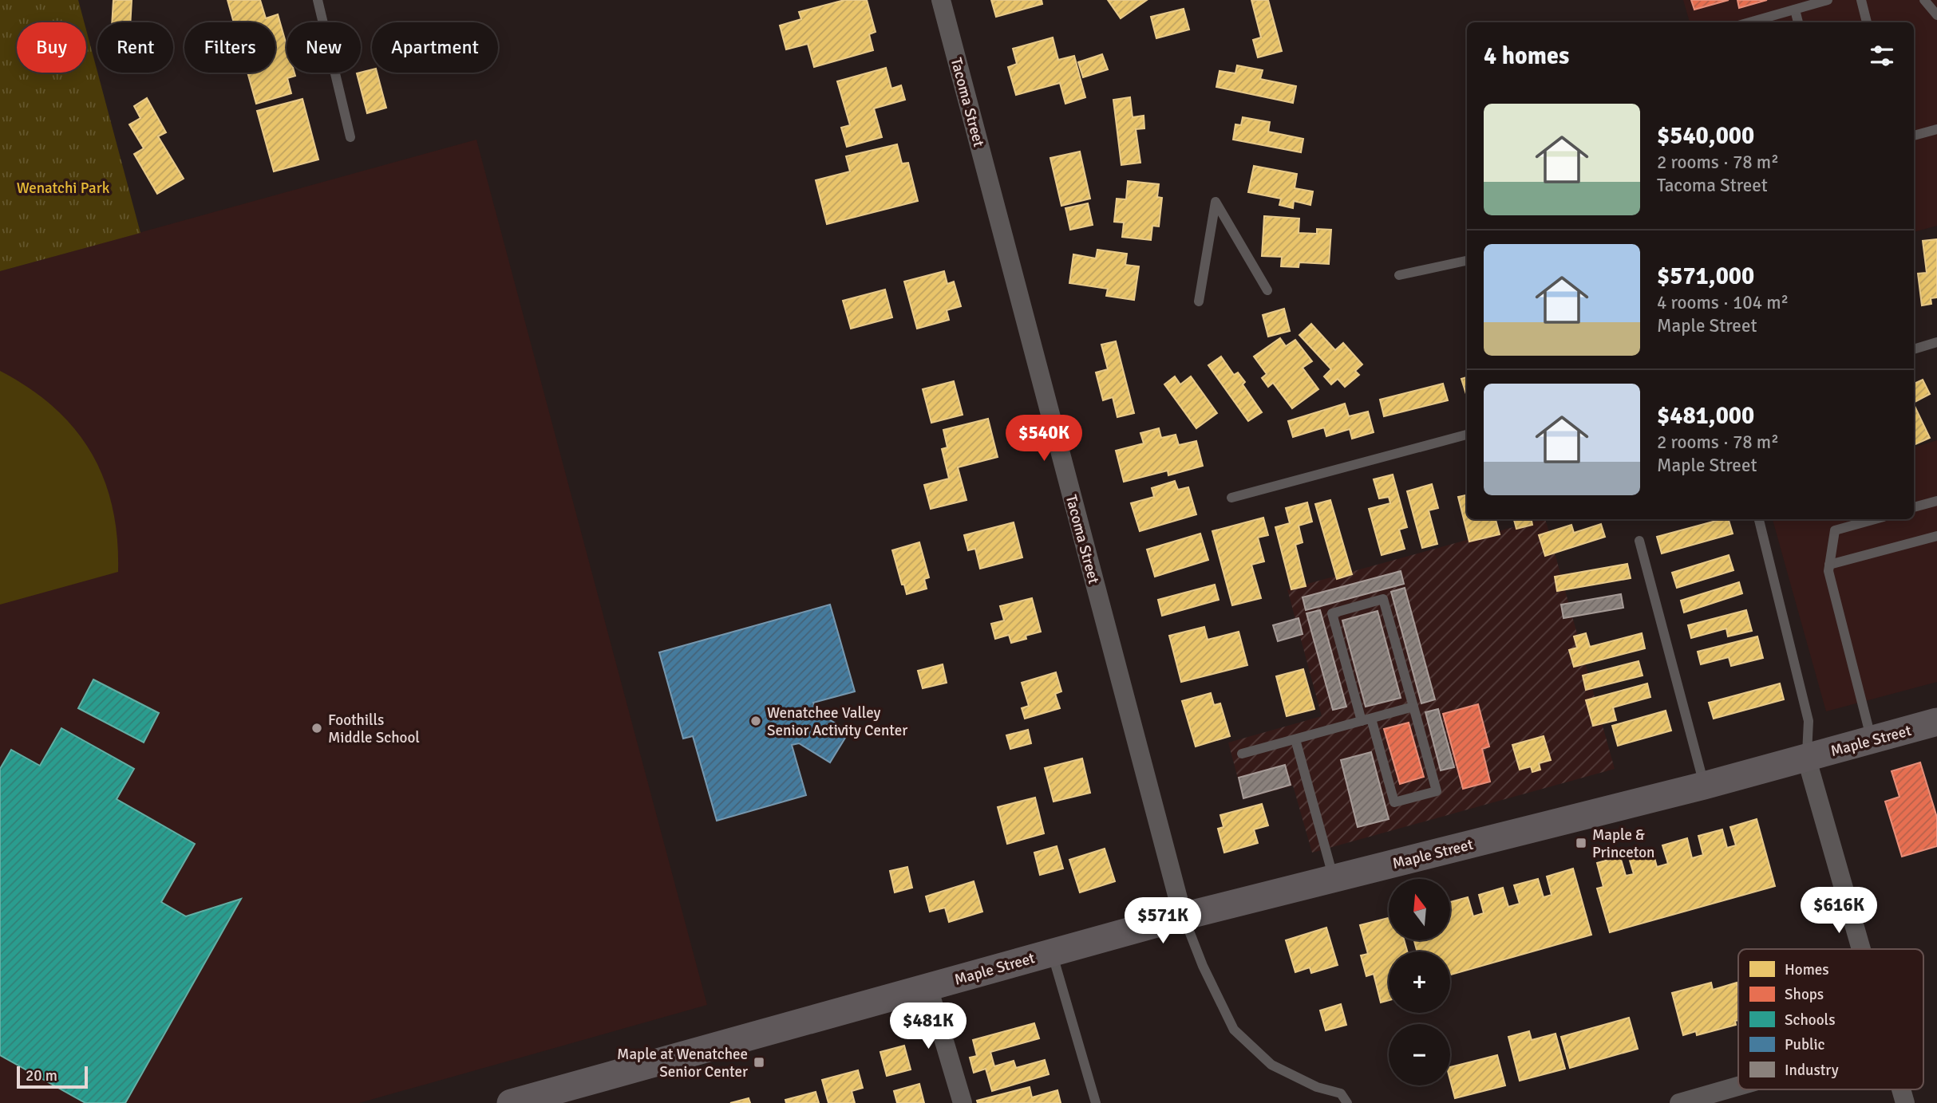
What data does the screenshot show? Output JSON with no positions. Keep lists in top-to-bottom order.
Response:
{
  "streets": {
    "street": ["Tacoma Street", "Maple Street"]
  },
  "crossings": [
    ["Tacoma Street", "Maple Street"]
  ],
  "parks": ["Wenatchi Park"],
  "places": {
    "other": ["Wenatchee Valley Senior Activity Center", "Foothills Middle School"],
    "transit": ["Maple & Princeton", "Maple at Wenatchee Senior Center"]
  },
  "legend": [
    "Homes",
    "Shops",
    "Schools",
    "Public",
    "Industry"
  ],
  "scale_bar": "20 m",
  "north": "top",
  "page": {
    "chip": [
      "Buy",
      "Rent",
      "Filters",
      "New",
      "Apartment"
    ],
    "heading": "4 homes",
    "list": [
      {
        "name": "$540,000",
        "note": "2 rooms · 78 m² · Tacoma Street"
      },
      {
        "name": "$571,000",
        "note": "4 rooms · 104 m² · Maple Street"
      },
      {
        "name": "$481,000",
        "note": "2 rooms · 78 m² · Maple Street"
      }
    ],
    "price": [
      "$540K",
      "$616K",
      "$571K",
      "$481K"
    ],
    "map_buttons": ["+", "−"],
    "scale": "20 m"
  }
}
